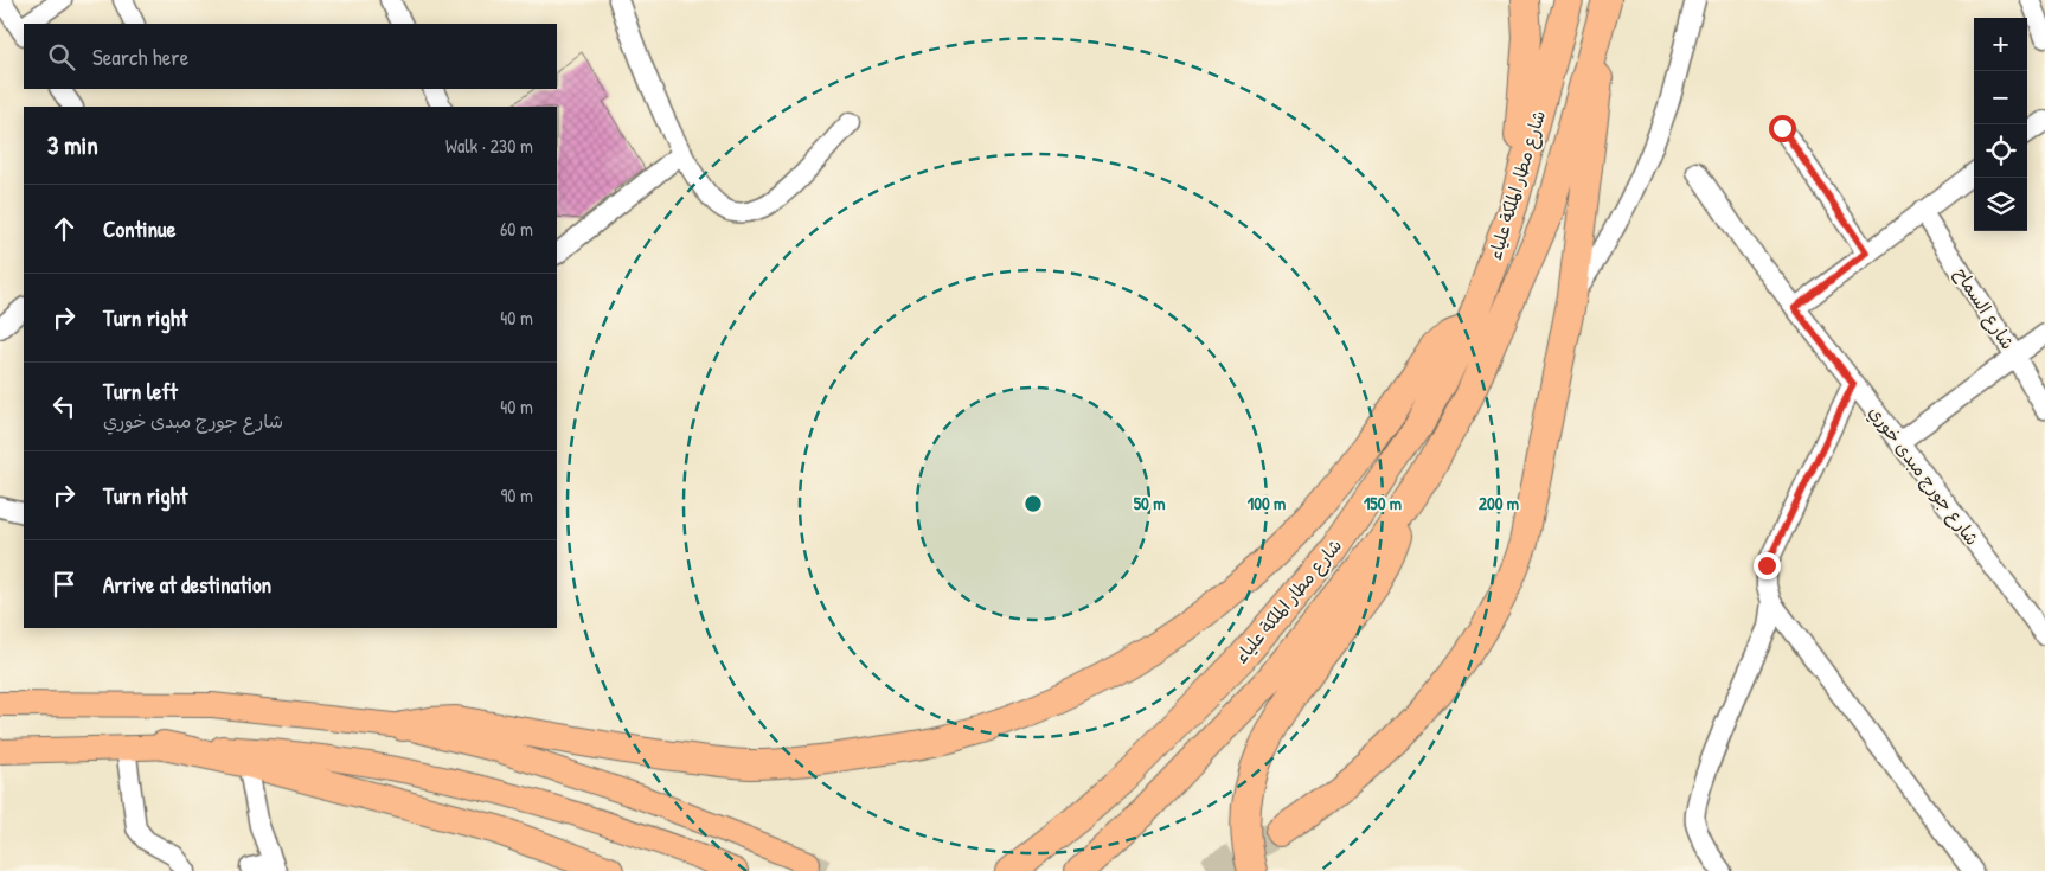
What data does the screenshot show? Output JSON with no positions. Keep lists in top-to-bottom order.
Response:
{
  "streets": {
    "highway": ["شارع مطار الملكة علياء"],
    "street": ["شارع السماح", "شارع جورج مبدى خوري"]
  },
  "page": {
    "map_buttons": ["+", "−"],
    "search": "Search here",
    "heading": ["3 min", "Walk · 230 m"],
    "list": [
      ["Continue", "60 m"],
      ["Turn right", "40 m"],
      ["Turn left", "شارع جورج مبدى خوري", "40 m"],
      ["Turn right", "90 m"],
      "Arrive at destination"
    ]
  },
  "rings": [
    "50 m",
    "100 m",
    "150 m",
    "200 m"
  ]
}
